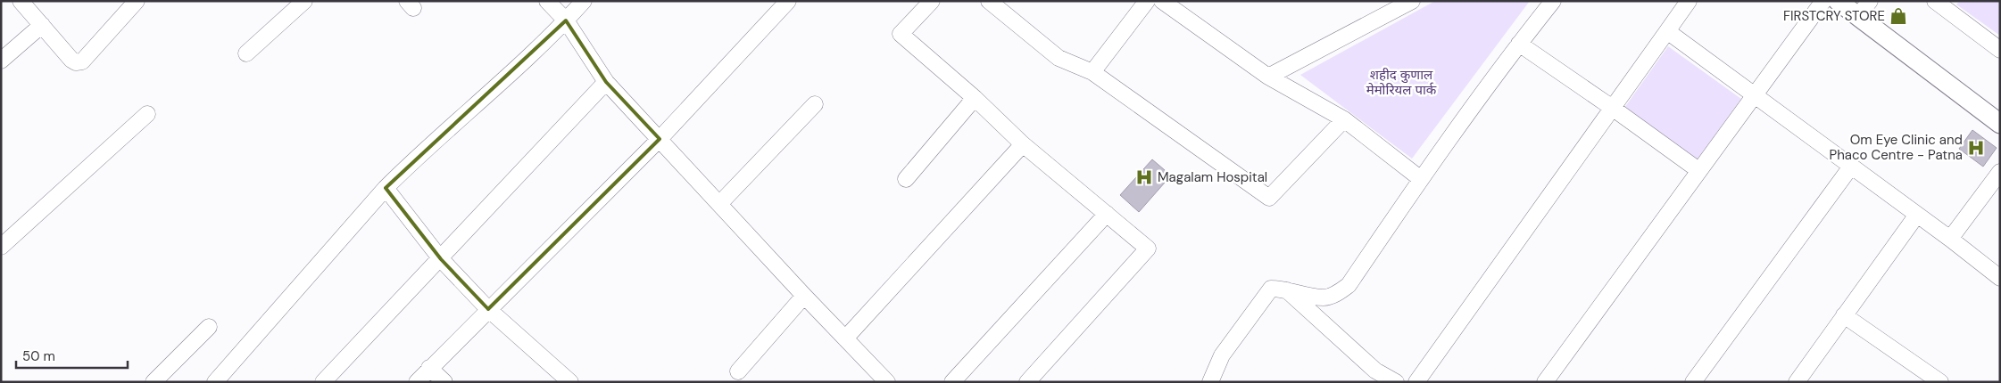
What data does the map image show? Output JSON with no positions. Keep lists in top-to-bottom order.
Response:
{
  "parks": ["शहीद कुणाल मेमोरियल पार्क"],
  "places": {
    "shop": ["FIRSTCRY STORE"],
    "hospital": ["Om Eye Clinic and Phaco Centre - Patna", "Magalam Hospital"]
  },
  "scale_bar": "50 m"
}
